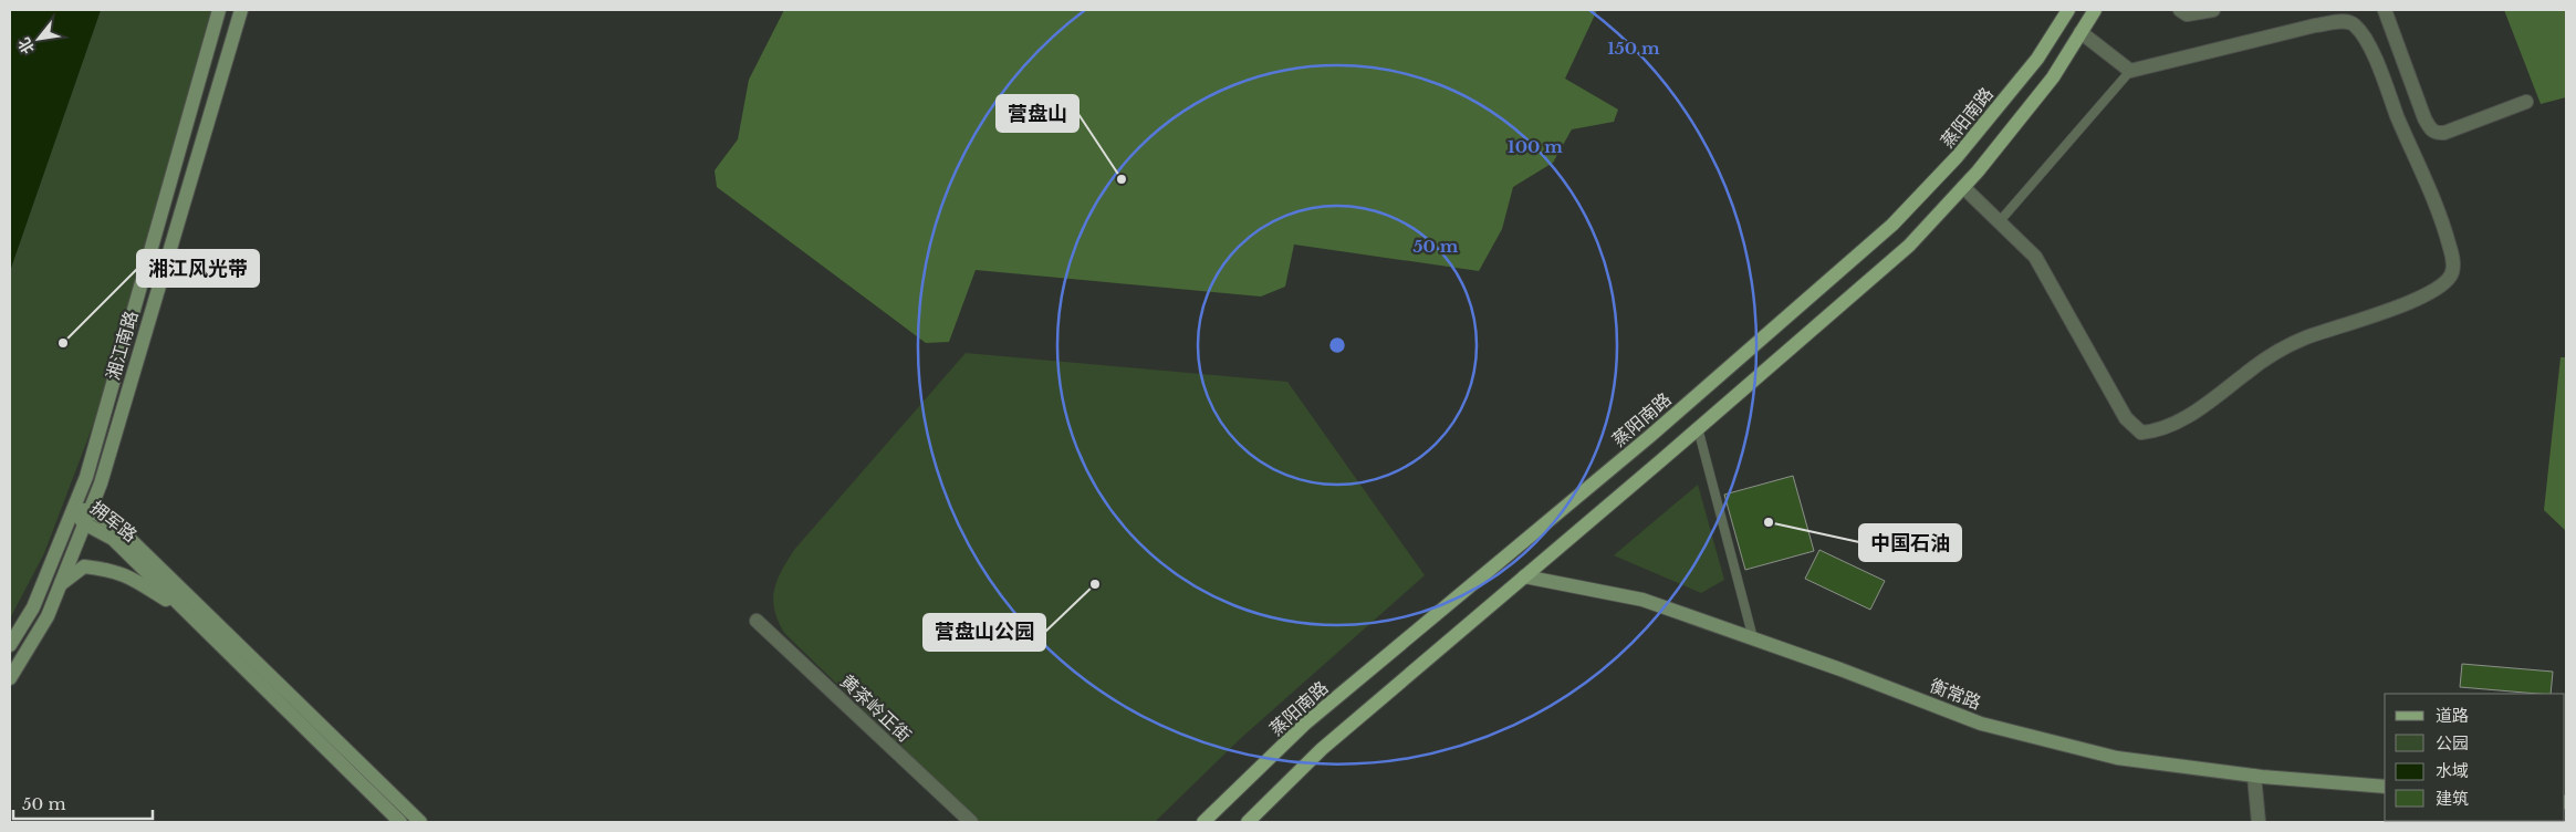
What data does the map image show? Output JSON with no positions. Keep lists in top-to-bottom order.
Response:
{
  "streets": {
    "main road": ["蒸阳南路"],
    "street": [
      "湘江南路",
      "拥军路",
      "衡常路",
      "黄茶岭正街"
    ]
  },
  "crossings": [
    ["湘江南路", "拥军路"]
  ],
  "places": [
    "营盘山",
    "湘江风光带",
    "中国石油",
    "营盘山公园"
  ],
  "legend": [
    "道路",
    "公园",
    "水域",
    "建筑"
  ],
  "scale_bar": "50 m",
  "north": "bottom left",
  "rings": ["150 m", "100 m", "50 m"]
}
